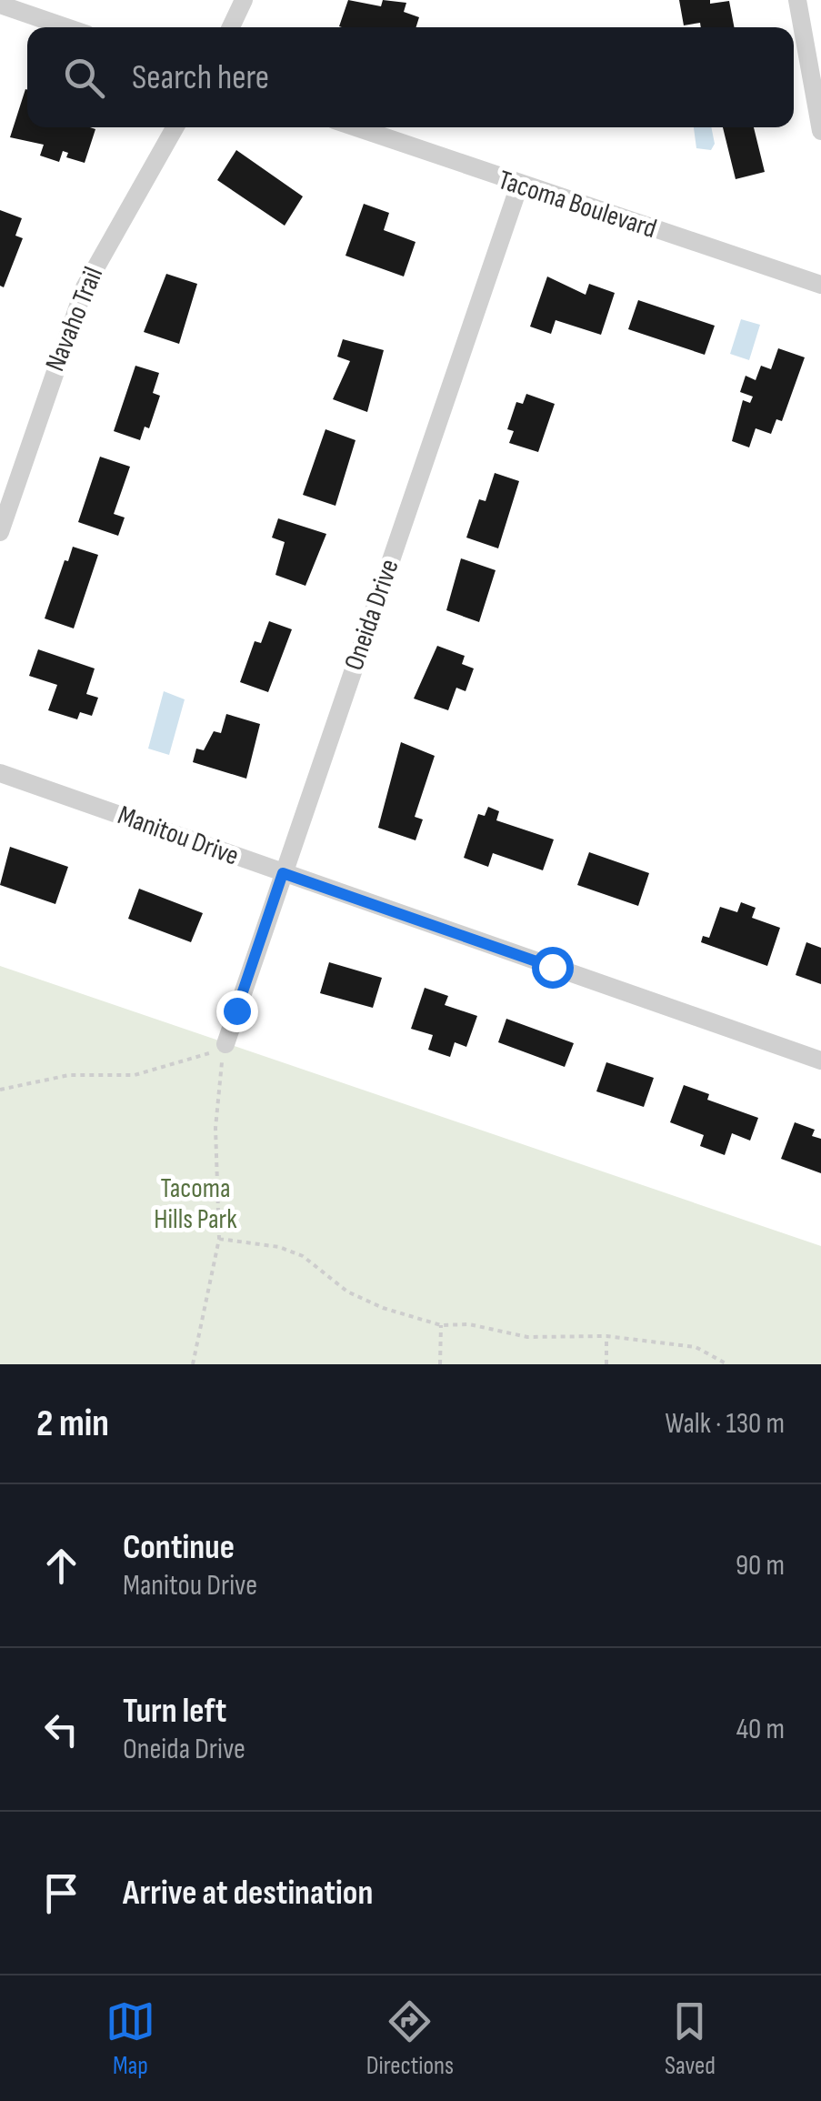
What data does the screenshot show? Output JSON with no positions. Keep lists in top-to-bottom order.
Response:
{
  "streets": {
    "street": [
      "Tacoma Boulevard",
      "Navaho Trail",
      "Oneida Drive",
      "Manitou Drive"
    ]
  },
  "crossings": [
    ["Tacoma Boulevard", "Oneida Drive"],
    ["Oneida Drive", "Manitou Drive"]
  ],
  "parks": ["Tacoma Hills Park"],
  "page": {
    "search": "Search here",
    "heading": ["2 min", "Walk · 130 m"],
    "list": [
      ["Continue", "Manitou Drive", "90 m"],
      ["Turn left", "Oneida Drive", "40 m"],
      "Arrive at destination"
    ],
    "nav": ["Map", "Directions", "Saved"]
  }
}
